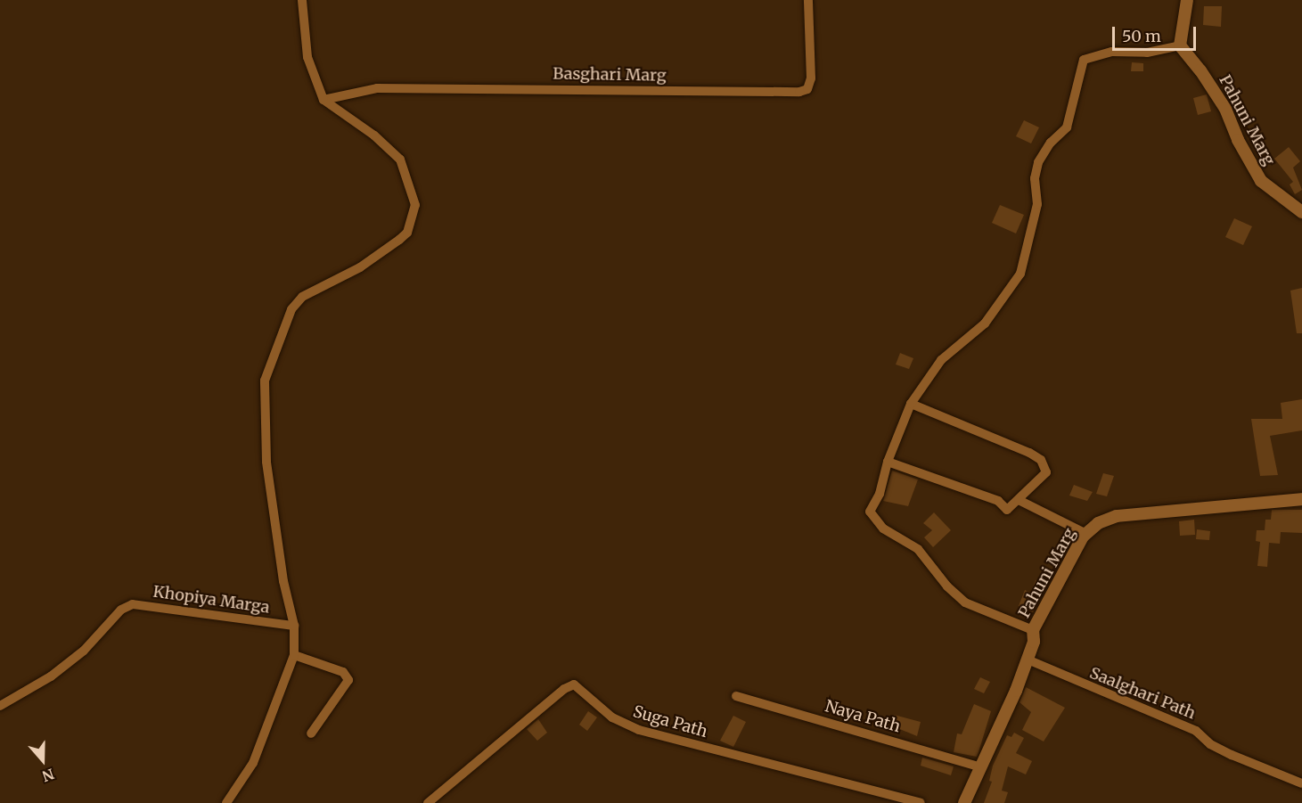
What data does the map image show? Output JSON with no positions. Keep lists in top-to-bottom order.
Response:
{
  "streets": {
    "street": [
      "Basghari Marg",
      "Pahuni Marg",
      "Khopiya Marga",
      "Saalghari Path",
      "Naya Path",
      "Suga Path"
    ]
  },
  "crossings": [
    ["Pahuni Marg", "Saalghari Path"],
    ["Pahuni Marg", "Naya Path"]
  ],
  "scale_bar": "50 m",
  "north": "bottom"
}
